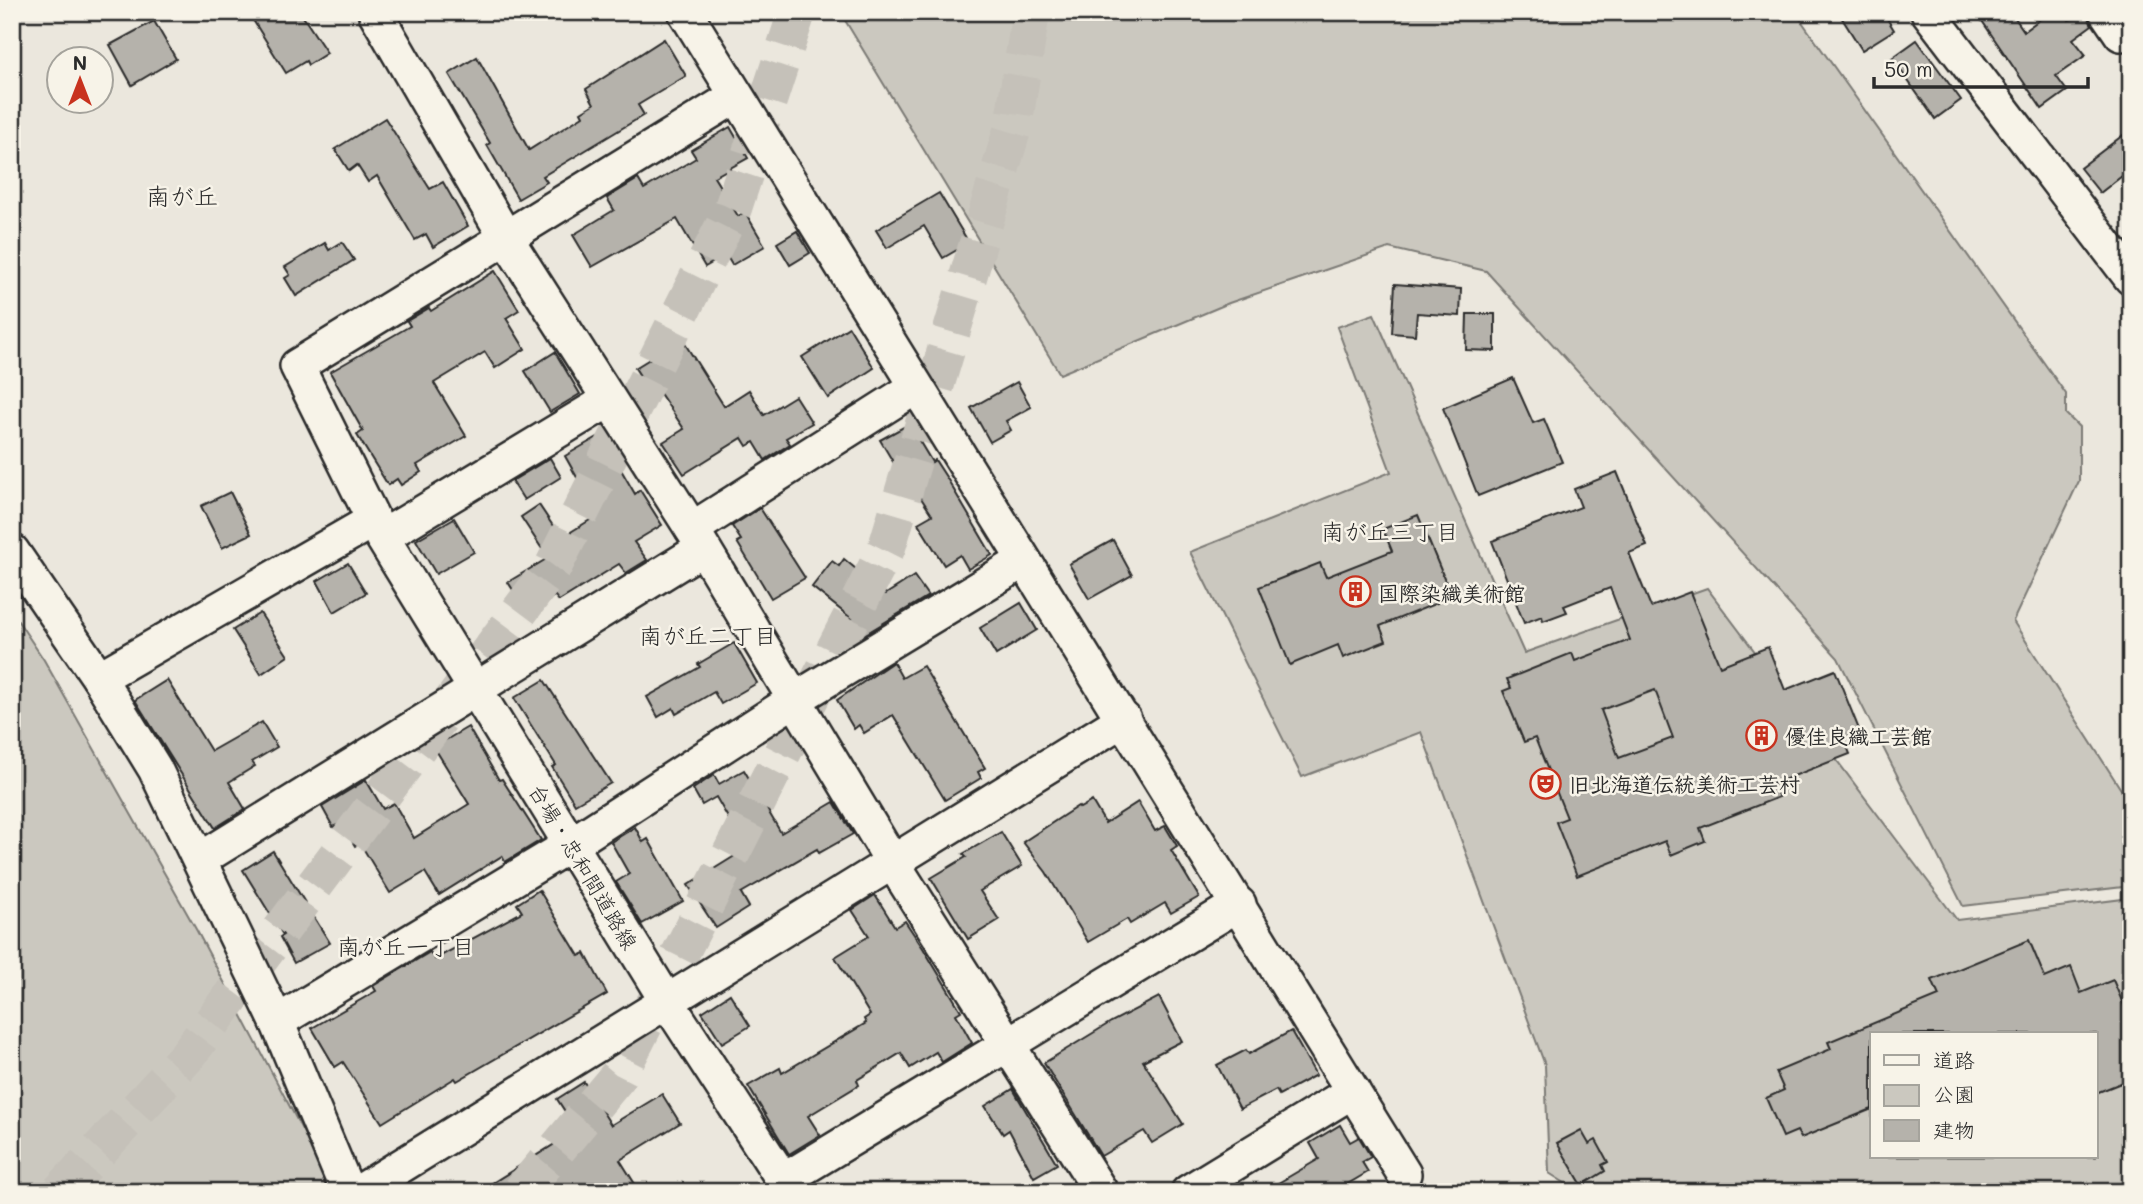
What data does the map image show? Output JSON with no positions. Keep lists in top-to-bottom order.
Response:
{
  "streets": {
    "street": ["台場・忠和間道路線"]
  },
  "districts": [
    "南が丘",
    "南が丘三丁目",
    "南が丘二丁目",
    "南が丘一丁目"
  ],
  "places": {
    "building": ["国際染織美術館", "優佳良織工芸館"],
    "theatre": ["旧北海道伝統美術工芸村"]
  },
  "legend": ["道路", "公園", "建物"],
  "scale_bar": "50 m",
  "north": "top"
}
